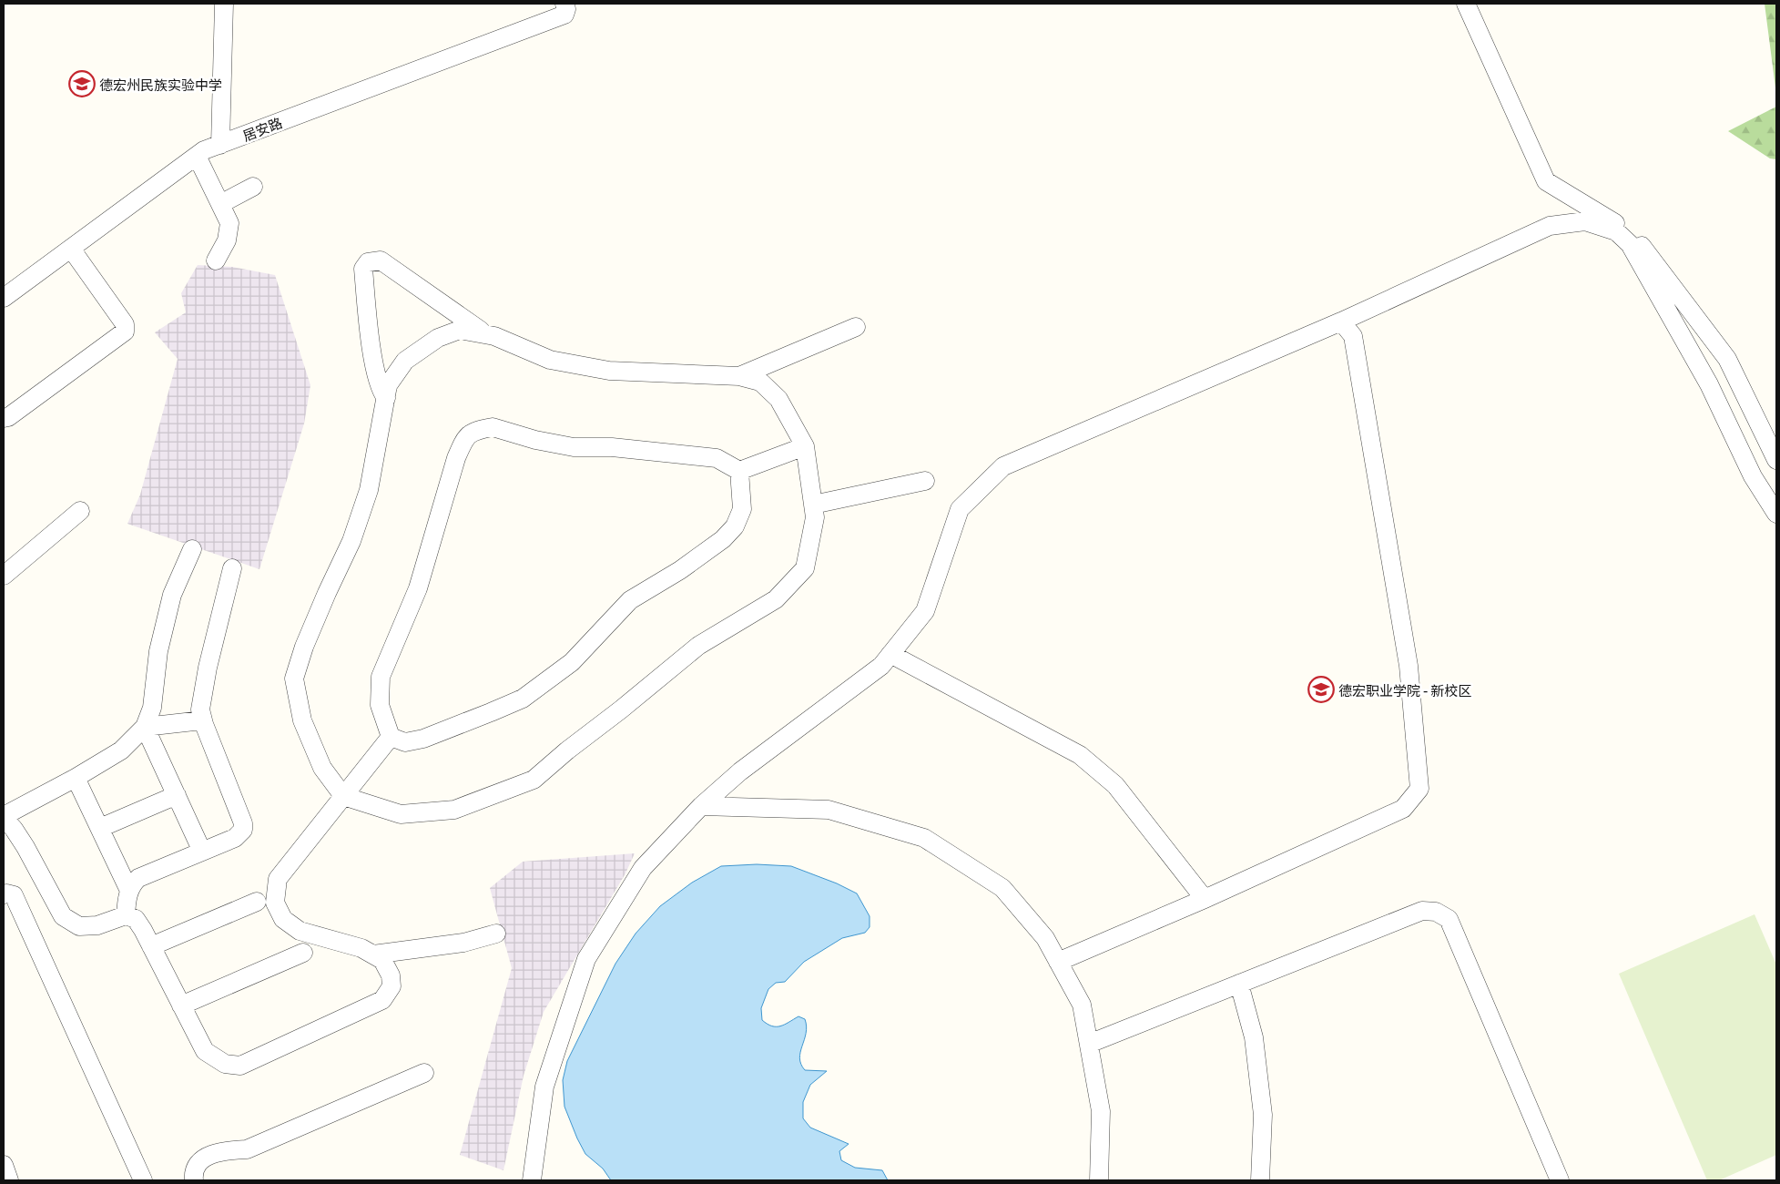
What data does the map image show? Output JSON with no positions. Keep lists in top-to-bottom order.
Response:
{
  "streets": {
    "street": ["居安路"]
  },
  "places": {
    "school or university": ["德宏州民族实验中学", "德宏职业学院 - 新校区"]
  }
}
